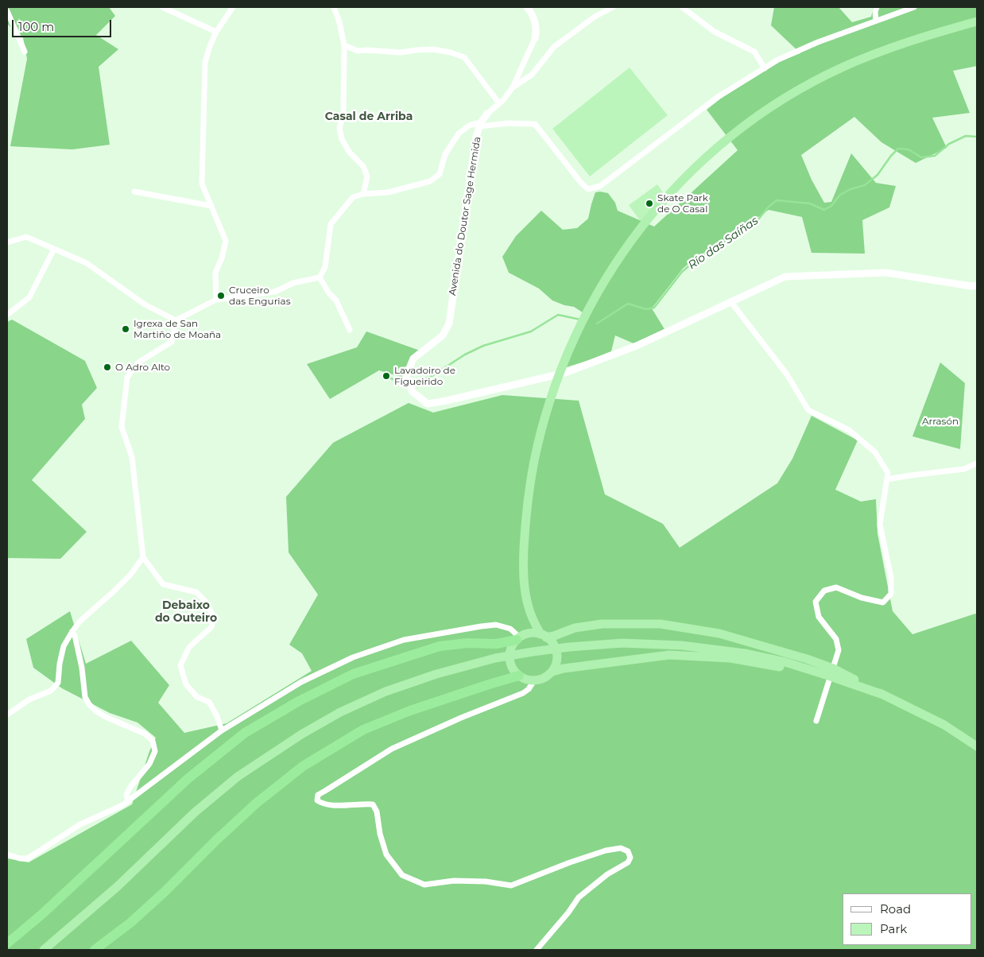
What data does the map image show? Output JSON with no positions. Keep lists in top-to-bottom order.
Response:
{
  "streets": {
    "street": ["Avenida do Doutor Sage Hermida"]
  },
  "districts": ["Casal de Arriba", "Debaixo do Outeiro"],
  "water": ["Río das Saíñas"],
  "parks": ["Arrasón"],
  "places": [
    "Skate Park de O Casal",
    "Cruceiro das Engurias",
    "Igrexa de San Martiño de Moaña",
    "O Adro Alto",
    "Lavadoiro de Figueirido"
  ],
  "legend": ["Road", "Park"],
  "scale_bar": "100 m"
}
